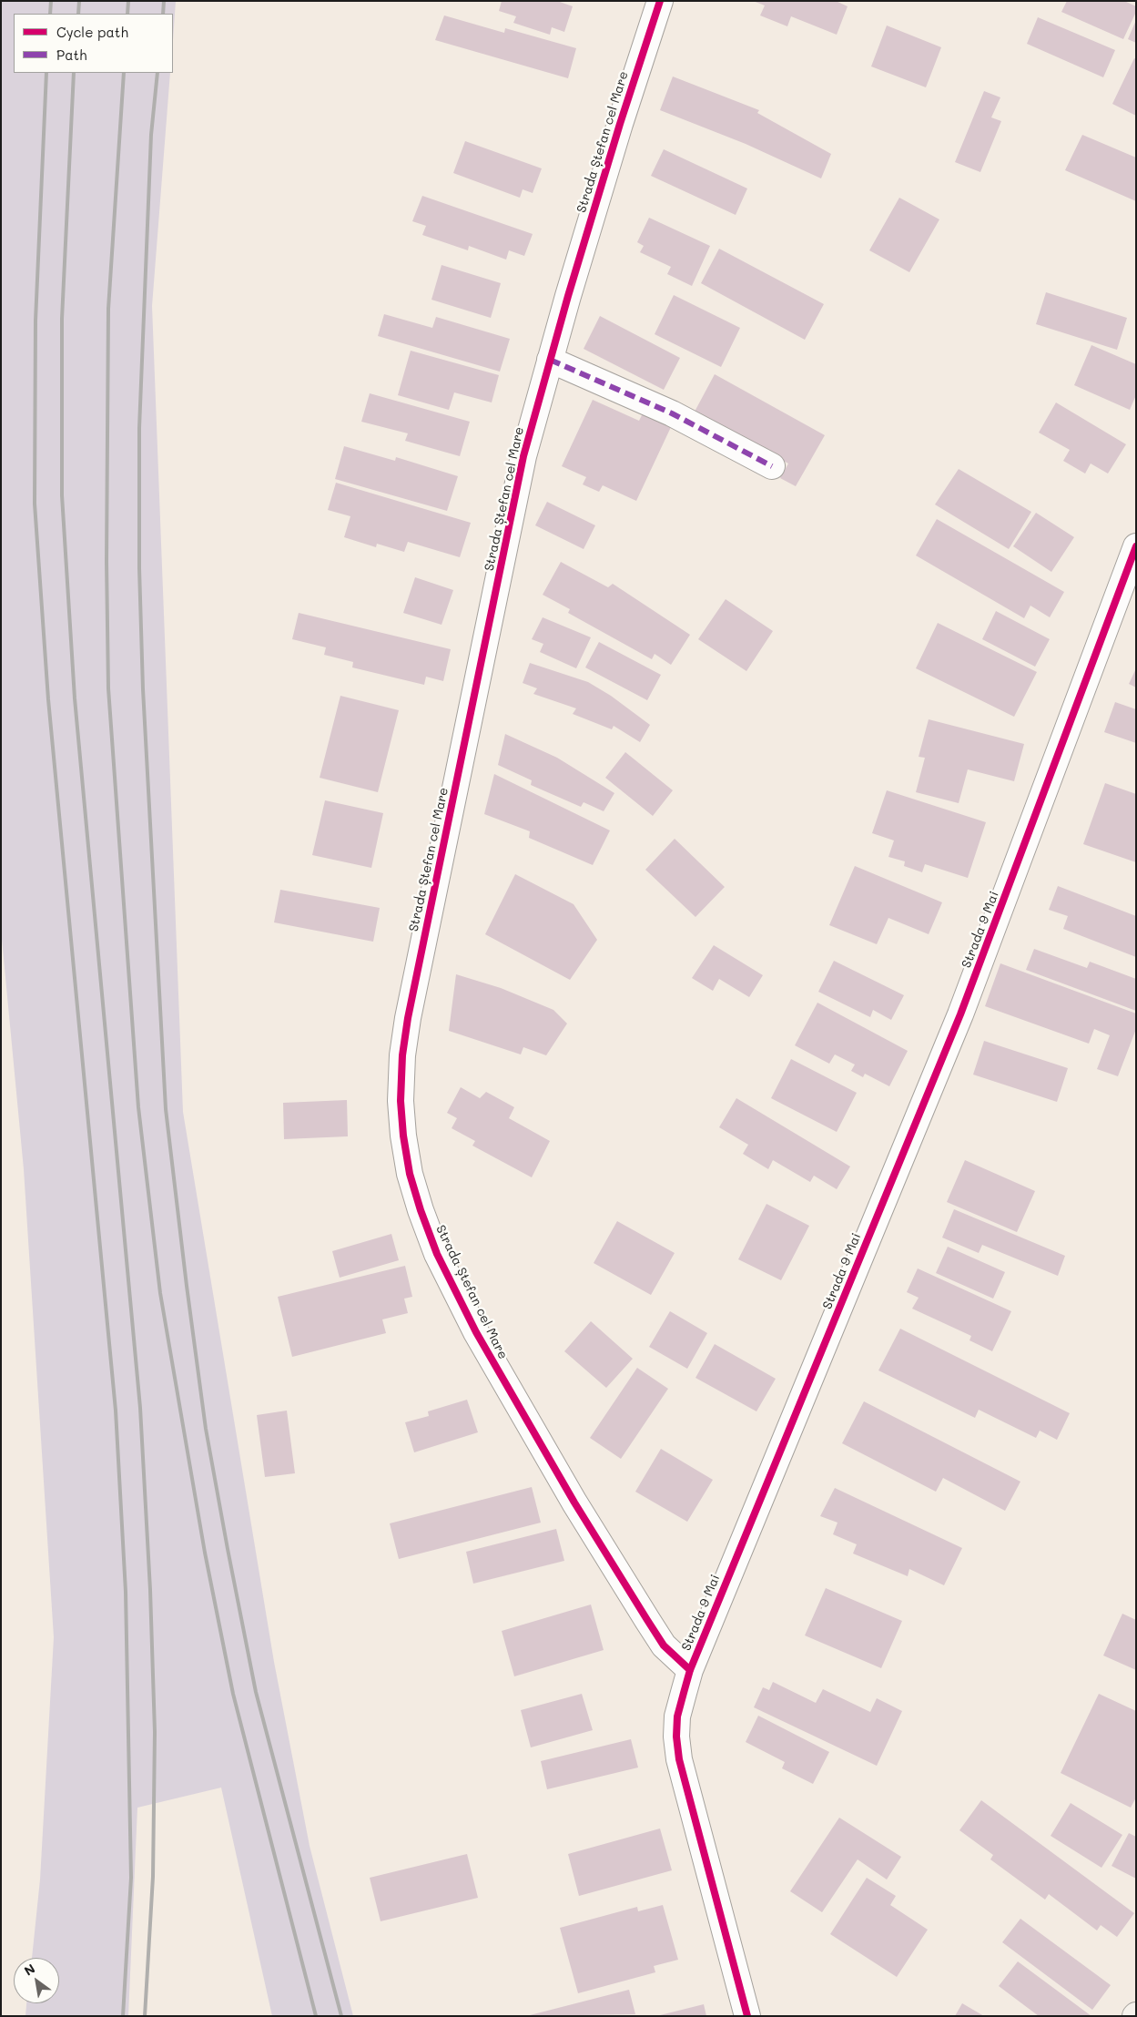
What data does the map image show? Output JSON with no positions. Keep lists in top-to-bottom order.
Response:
{
  "streets": {
    "street": ["Strada Ștefan cel Mare", "Strada 9 Mai"]
  },
  "crossings": [
    ["Strada Ștefan cel Mare", "Strada 9 Mai"]
  ],
  "legend": ["Cycle path", "Path"],
  "north": "top left"
}
